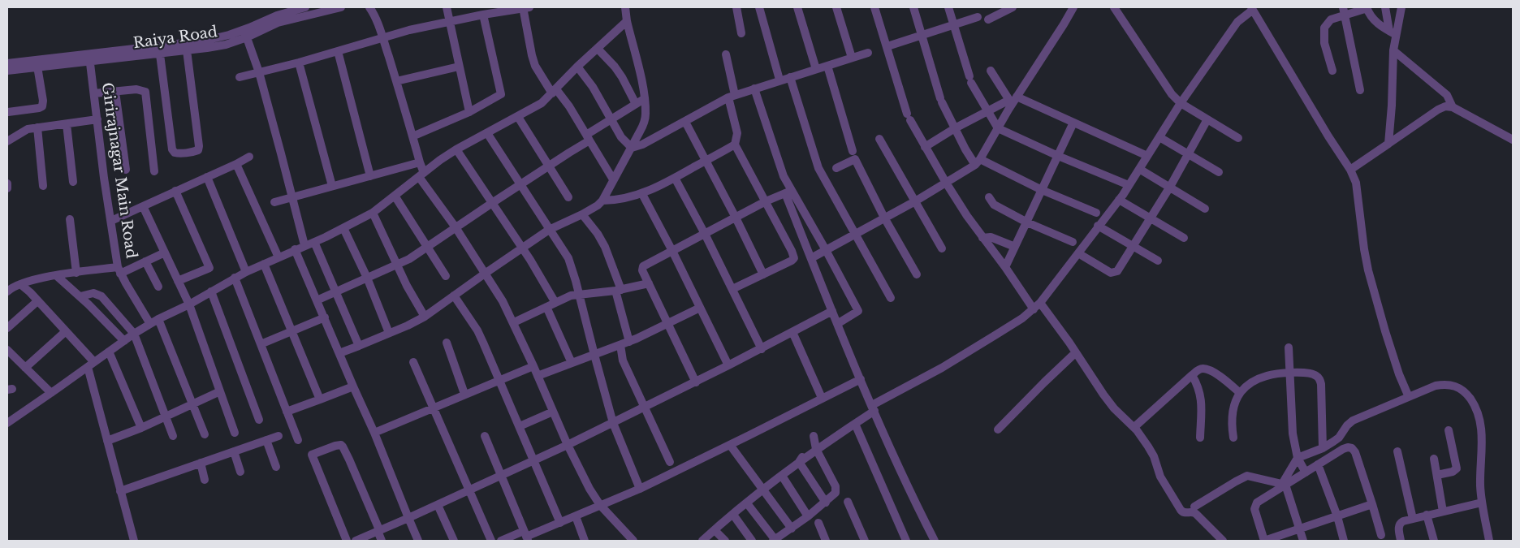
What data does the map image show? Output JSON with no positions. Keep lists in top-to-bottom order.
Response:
{
  "streets": {
    "street": ["Raiya Road", "Girirajnagar Main Road"]
  },
  "crossings": [
    ["Raiya Road", "Girirajnagar Main Road"]
  ]
}
